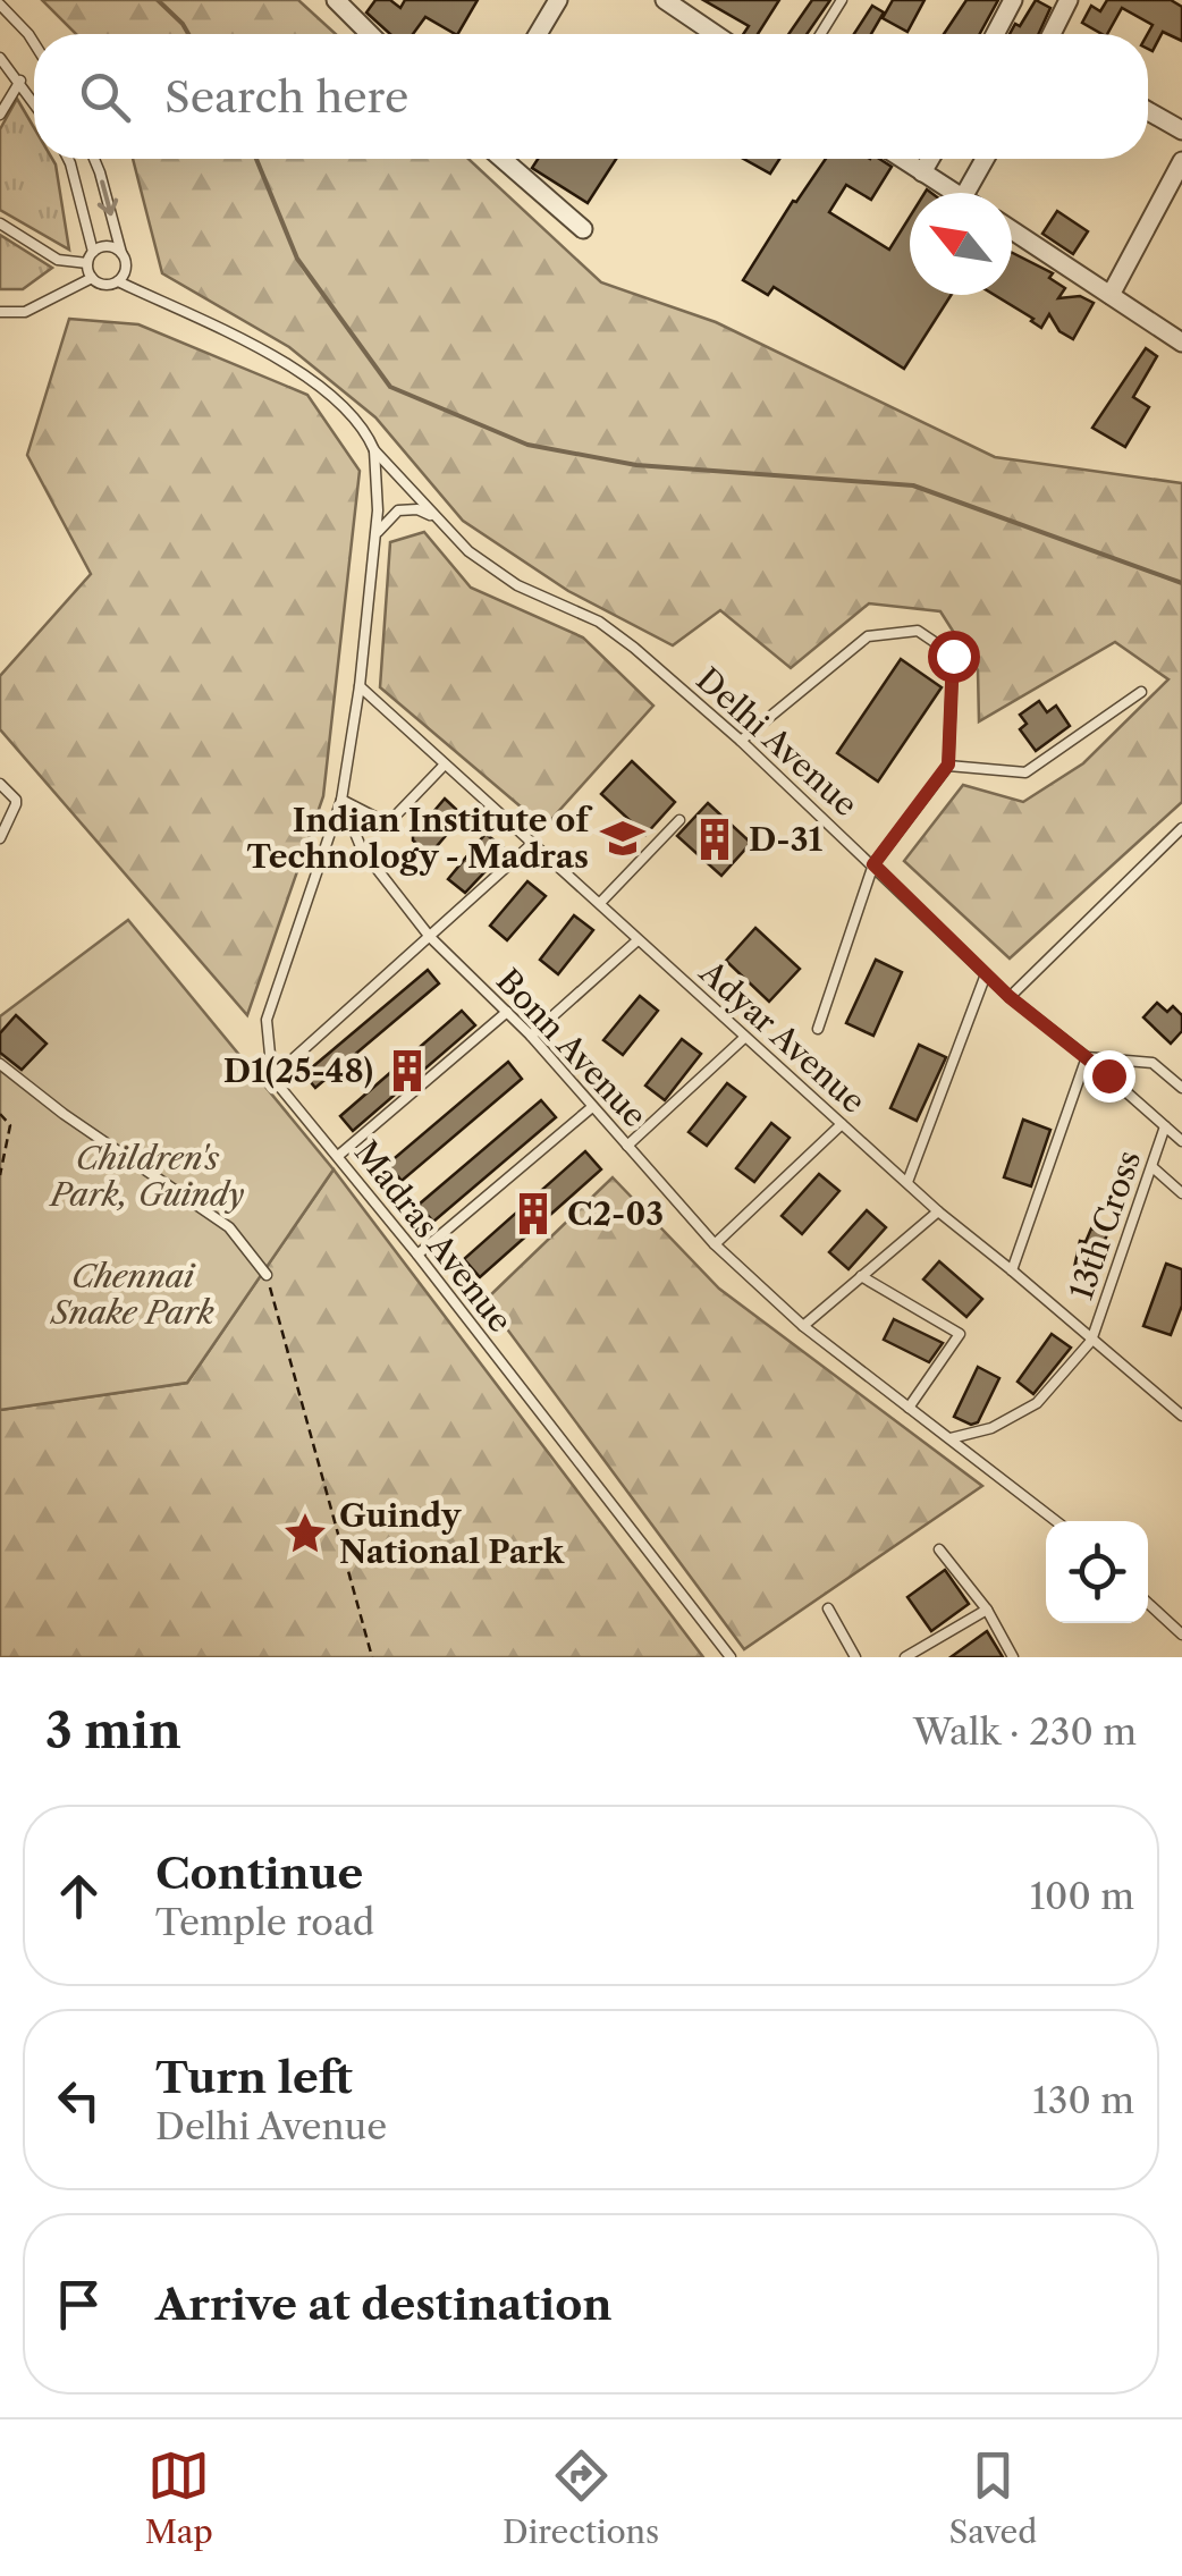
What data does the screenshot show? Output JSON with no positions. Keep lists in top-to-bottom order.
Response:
{
  "streets": {
    "lane": [
      "Delhi Avenue",
      "Adyar Avenue",
      "Bonn Avenue",
      "13th Cross",
      "Madras Avenue"
    ]
  },
  "crossings": [
    ["Delhi Avenue", "13th Cross"],
    ["Adyar Avenue", "13th Cross"]
  ],
  "parks": ["Children's Park, Guindy", "Chennai Snake Park"],
  "places": {
    "school or university": ["Indian Institute of Technology - Madras"],
    "building": ["D-31", "D1(25-48)", "C2-03"],
    "place": ["Guindy National Park"]
  },
  "north": "top left",
  "page": {
    "search": "Search here",
    "heading": ["3 min", "Walk · 230 m"],
    "list": [
      ["Continue", "Temple road", "100 m"],
      ["Turn left", "Delhi Avenue", "130 m"],
      "Arrive at destination"
    ],
    "nav": ["Map", "Directions", "Saved"]
  }
}
